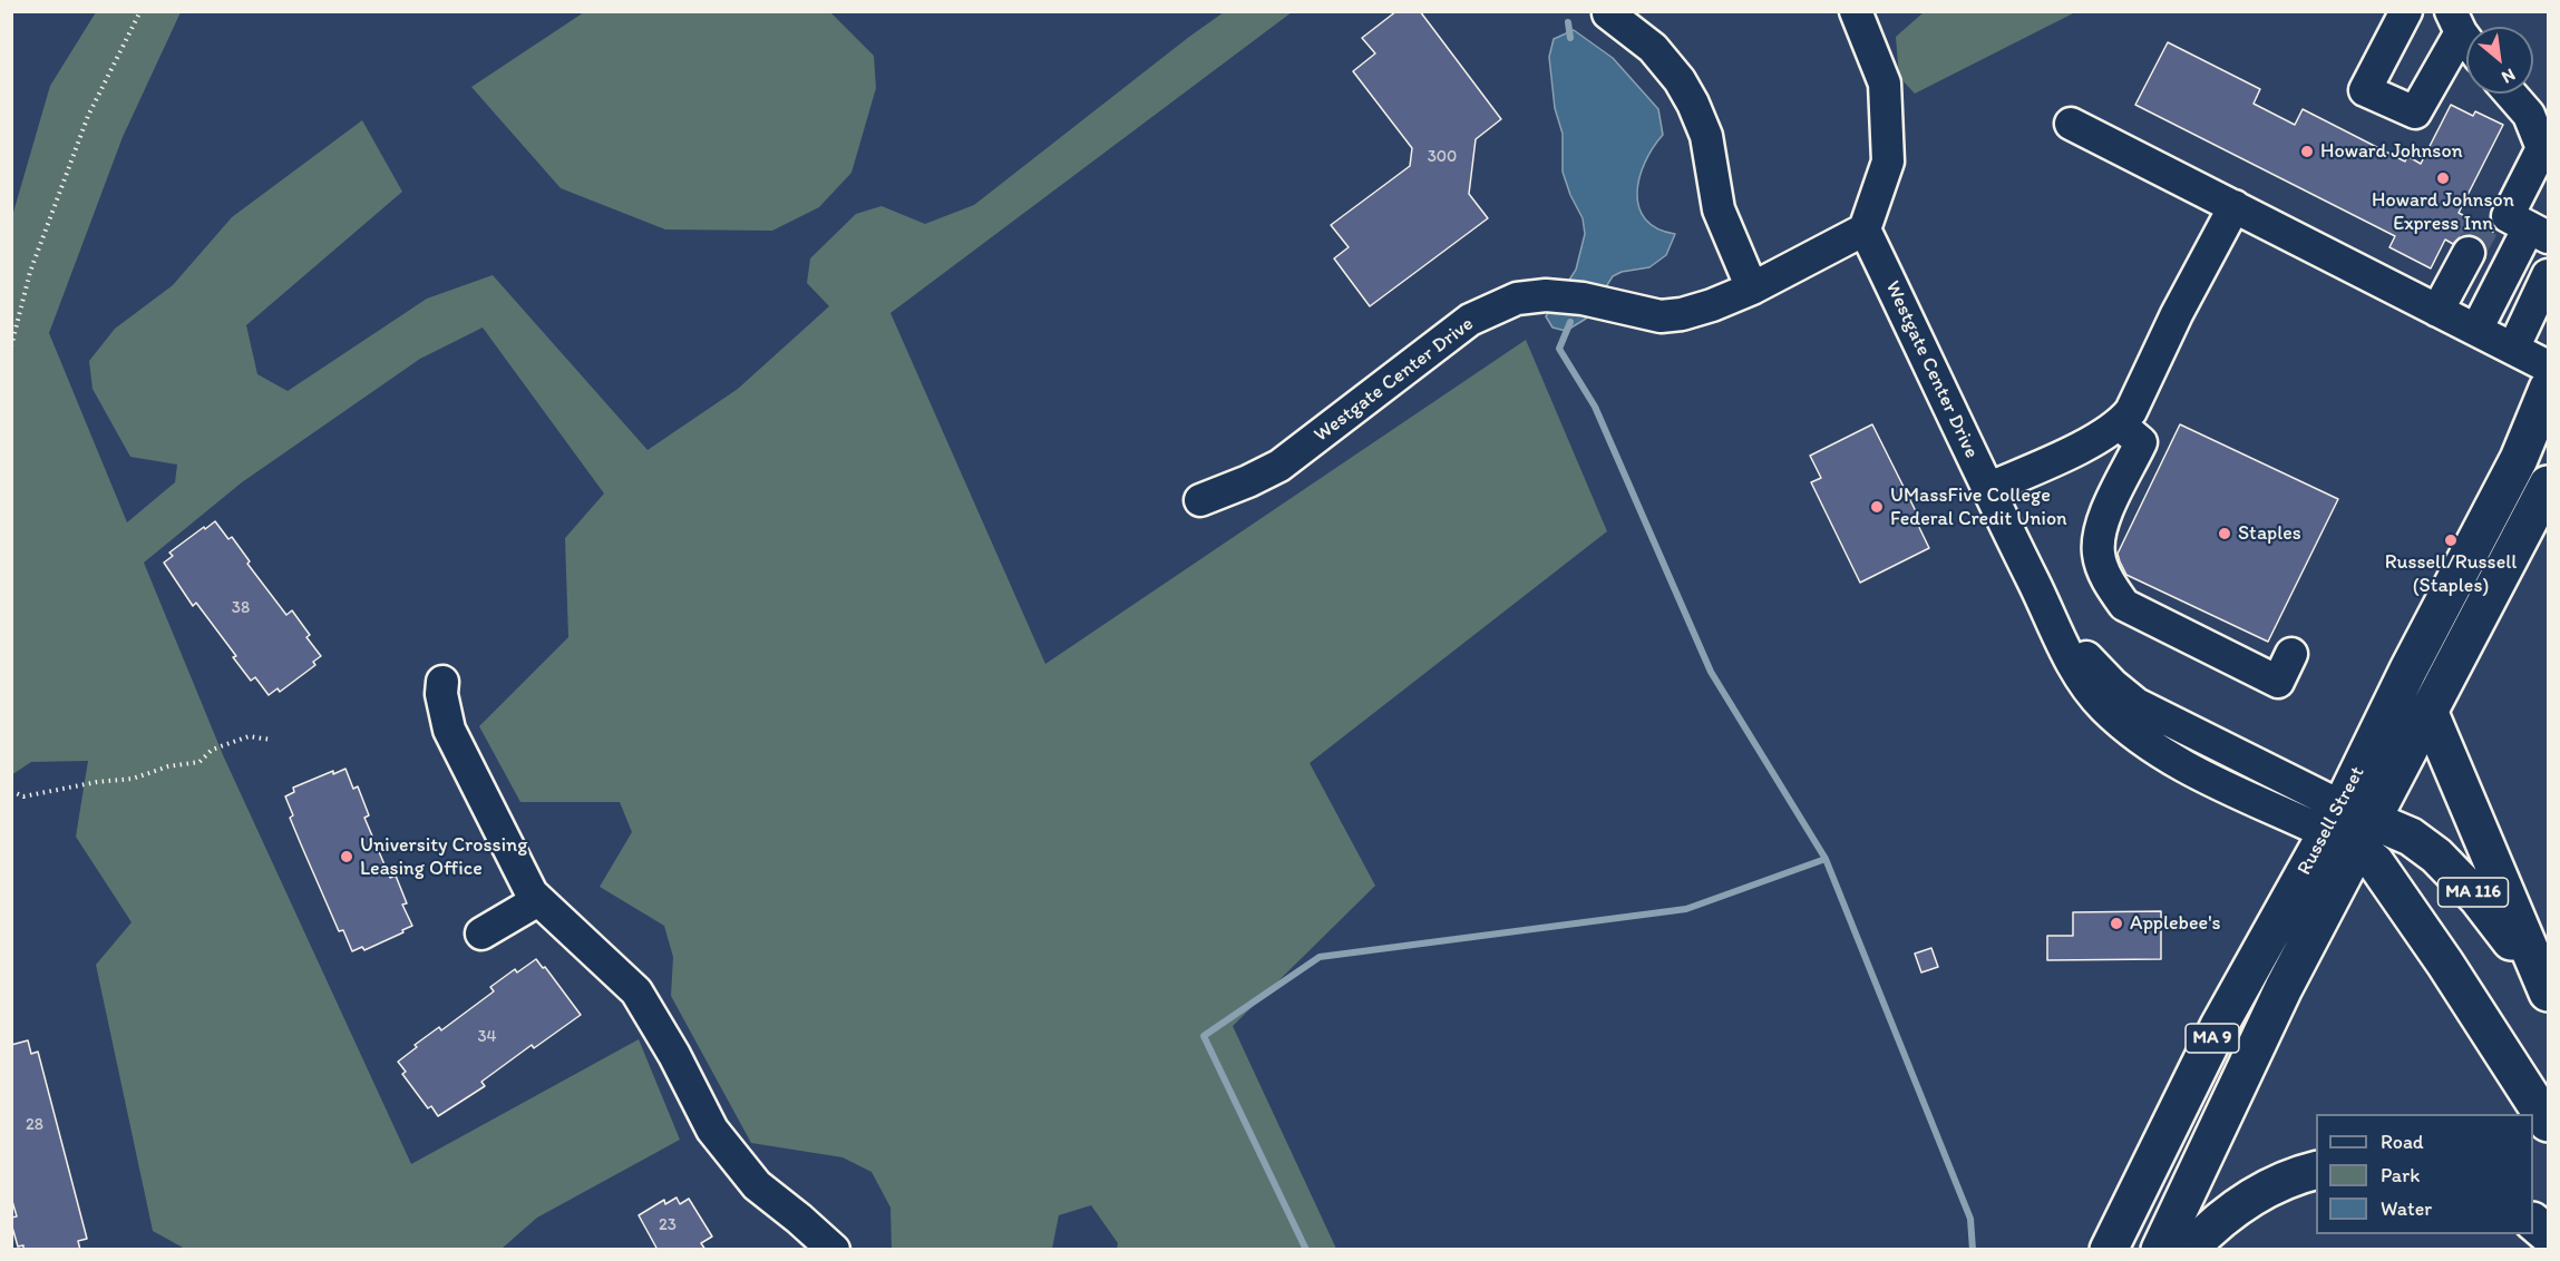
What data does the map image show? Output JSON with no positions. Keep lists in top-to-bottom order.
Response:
{
  "streets": {
    "main road": ["Russell Street", "MA 116", "MA 9"],
    "street": ["Westgate Center Drive"]
  },
  "crossings": [
    ["Westgate Center Drive", "Russell Street"],
    ["Westgate Center Drive", "MA 116"],
    ["Russell Street", "MA 116"]
  ],
  "places": [
    "Howard Johnson",
    "Howard Johnson Express Inn",
    "UMassFive College Federal Credit Union",
    "Staples",
    "Russell/Russell (Staples)",
    "University Crossing Leasing Office",
    "Applebee's"
  ],
  "house_numbers": [
    "300",
    "38",
    "34",
    "28",
    "23"
  ],
  "legend": ["Road", "Park", "Water"],
  "north": "bottom right"
}
